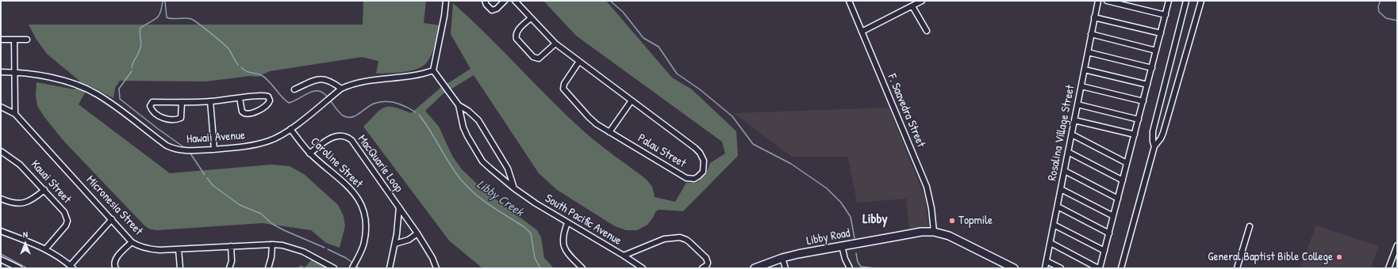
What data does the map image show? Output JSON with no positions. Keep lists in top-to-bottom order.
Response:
{
  "streets": {
    "main road": ["Libby Road"],
    "street": [
      "F. Saavedra Street",
      "Rosalina Village Street",
      "Hawaii Avenue",
      "Palau Street",
      "Caroline Street",
      "MacQuarie Loop",
      "Kauai Street",
      "Micronesia Street",
      "South Pacific Avenue"
    ]
  },
  "crossings": [
    ["F. Saavedra Street", "Libby Road"],
    ["Hawaii Avenue", "Caroline Street"],
    ["Hawaii Avenue", "South Pacific Avenue"],
    ["Caroline Street", "MacQuarie Loop"]
  ],
  "districts": ["Libby"],
  "water": ["Libby Creek"],
  "places": ["Topmile", "General Baptist Bible College"],
  "north": "top"
}
